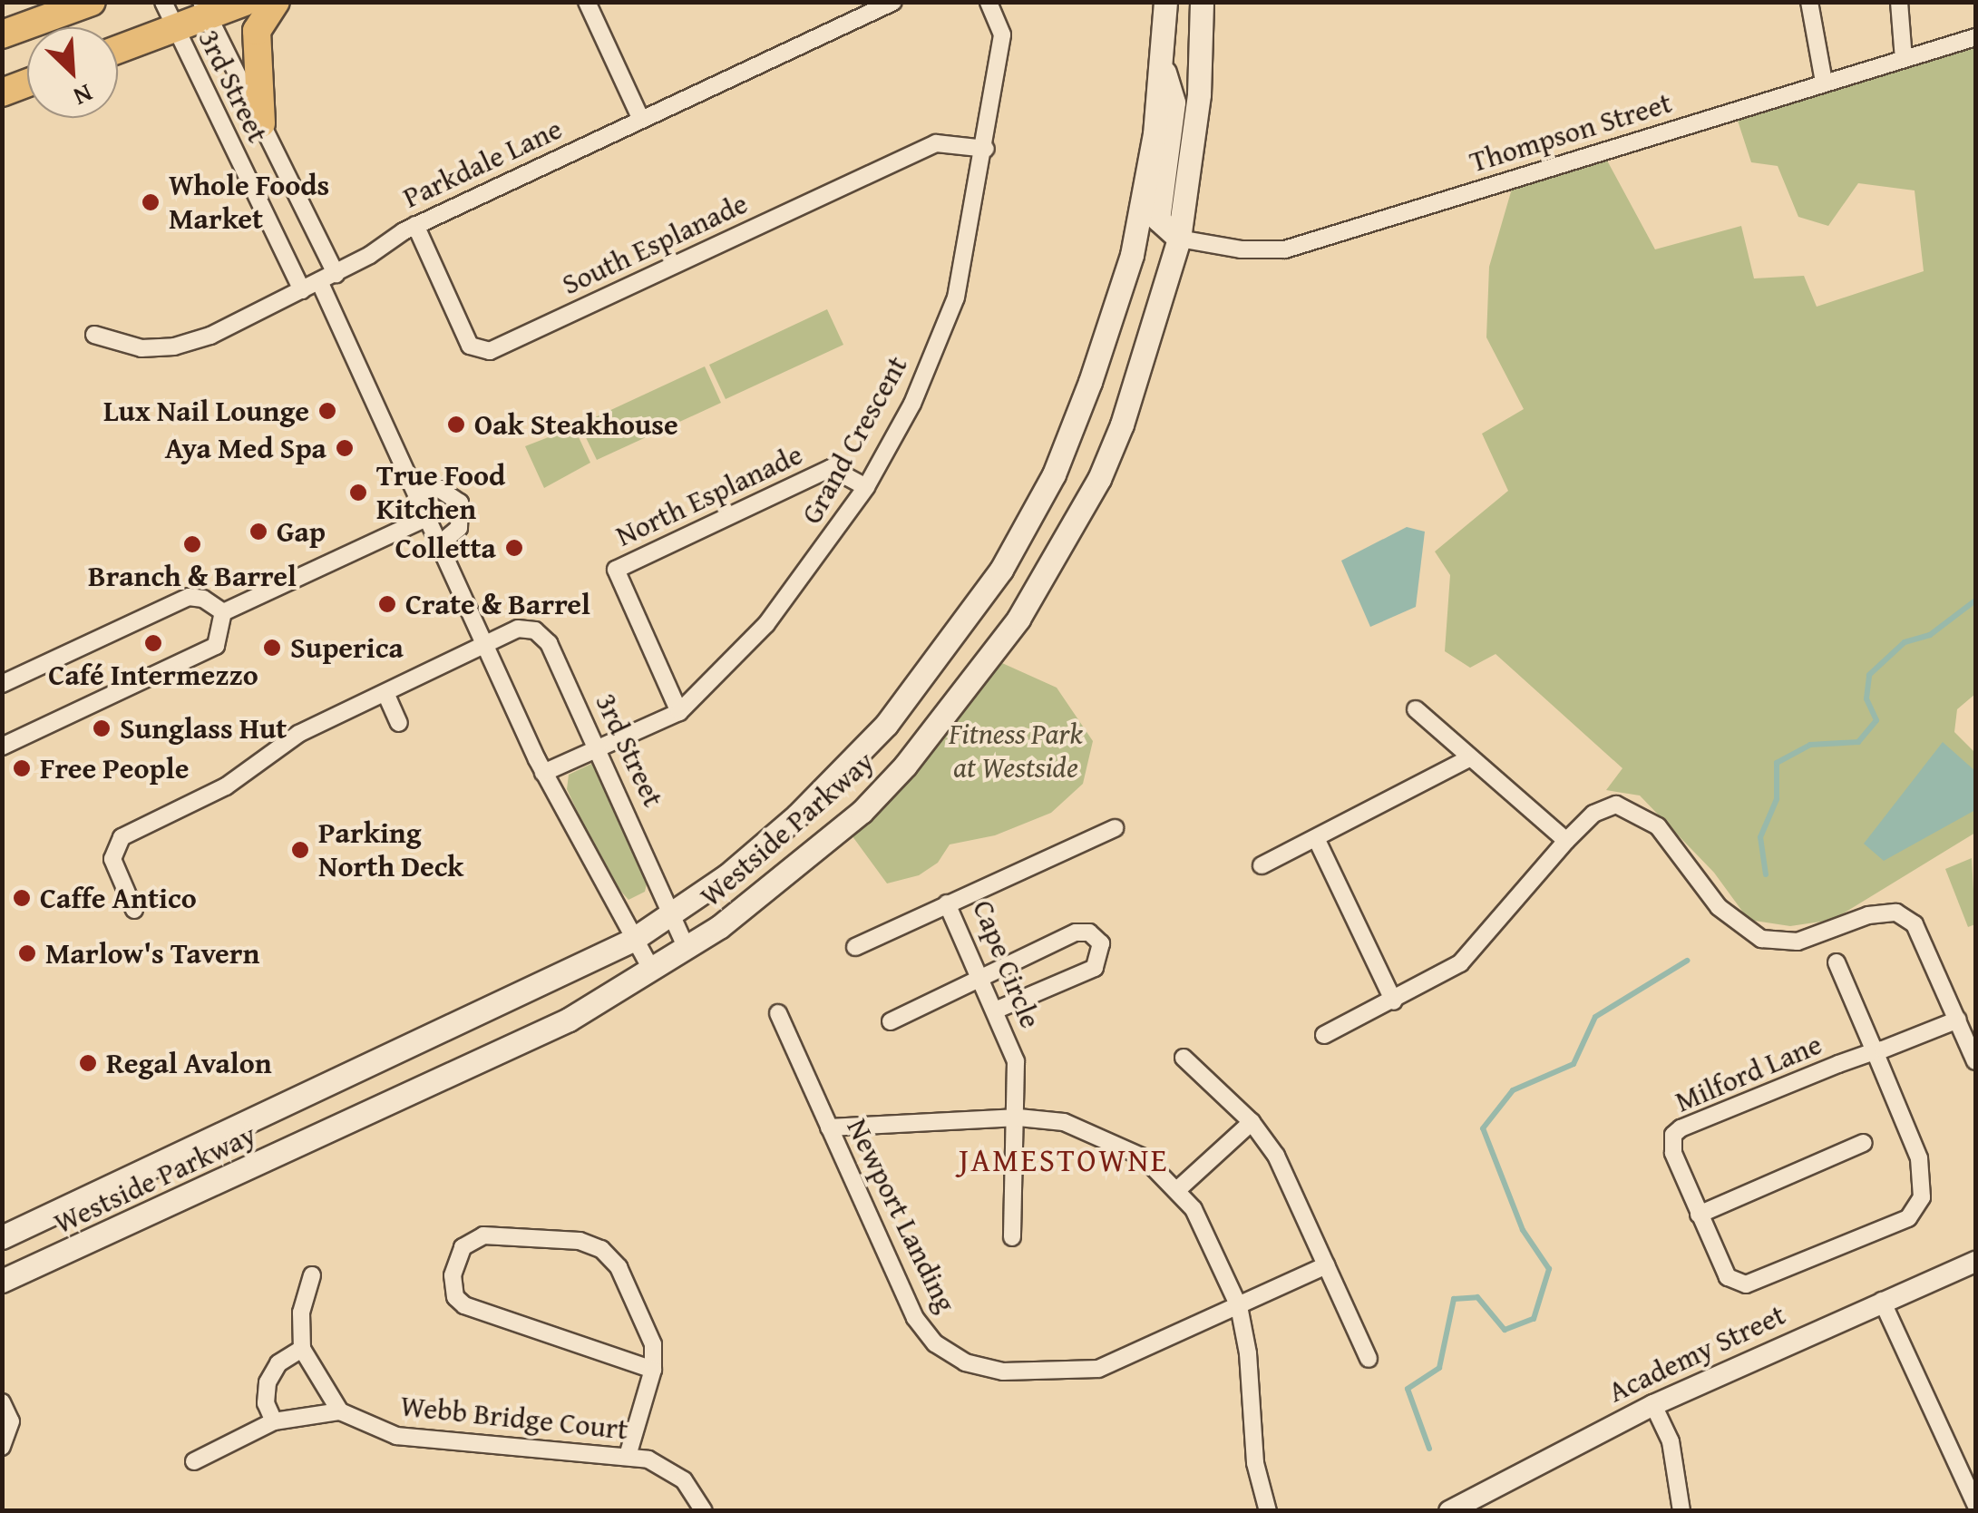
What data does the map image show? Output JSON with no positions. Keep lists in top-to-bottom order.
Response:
{
  "streets": {
    "main road": ["Westside Parkway"],
    "street": [
      "3rd Street",
      "Thompson Street",
      "Parkdale Lane",
      "South Esplanade",
      "Grand Crescent",
      "North Esplanade",
      "Cape Circle",
      "Milford Lane",
      "Newport Landing",
      "Academy Street",
      "Webb Bridge Court"
    ]
  },
  "crossings": [
    ["3rd Street", "Parkdale Lane"],
    ["3rd Street", "Grand Crescent"],
    ["3rd Street", "Westside Parkway"],
    ["Thompson Street", "Westside Parkway"],
    ["Parkdale Lane", "South Esplanade"],
    ["South Esplanade", "Grand Crescent"],
    ["Grand Crescent", "North Esplanade"]
  ],
  "districts": ["JAMESTOWNE"],
  "parks": ["Fitness Park at Westside"],
  "places": [
    "Whole Foods Market",
    "Lux Nail Lounge",
    "Oak Steakhouse",
    "Aya Med Spa",
    "True Food Kitchen",
    "Gap",
    "Branch & Barrel",
    "Colletta",
    "Crate & Barrel",
    "Café Intermezzo",
    "Superica",
    "Sunglass Hut",
    "Free People",
    "Parking North Deck",
    "Caffe Antico",
    "Marlow's Tavern",
    "Regal Avalon"
  ],
  "north": "bottom right"
}
